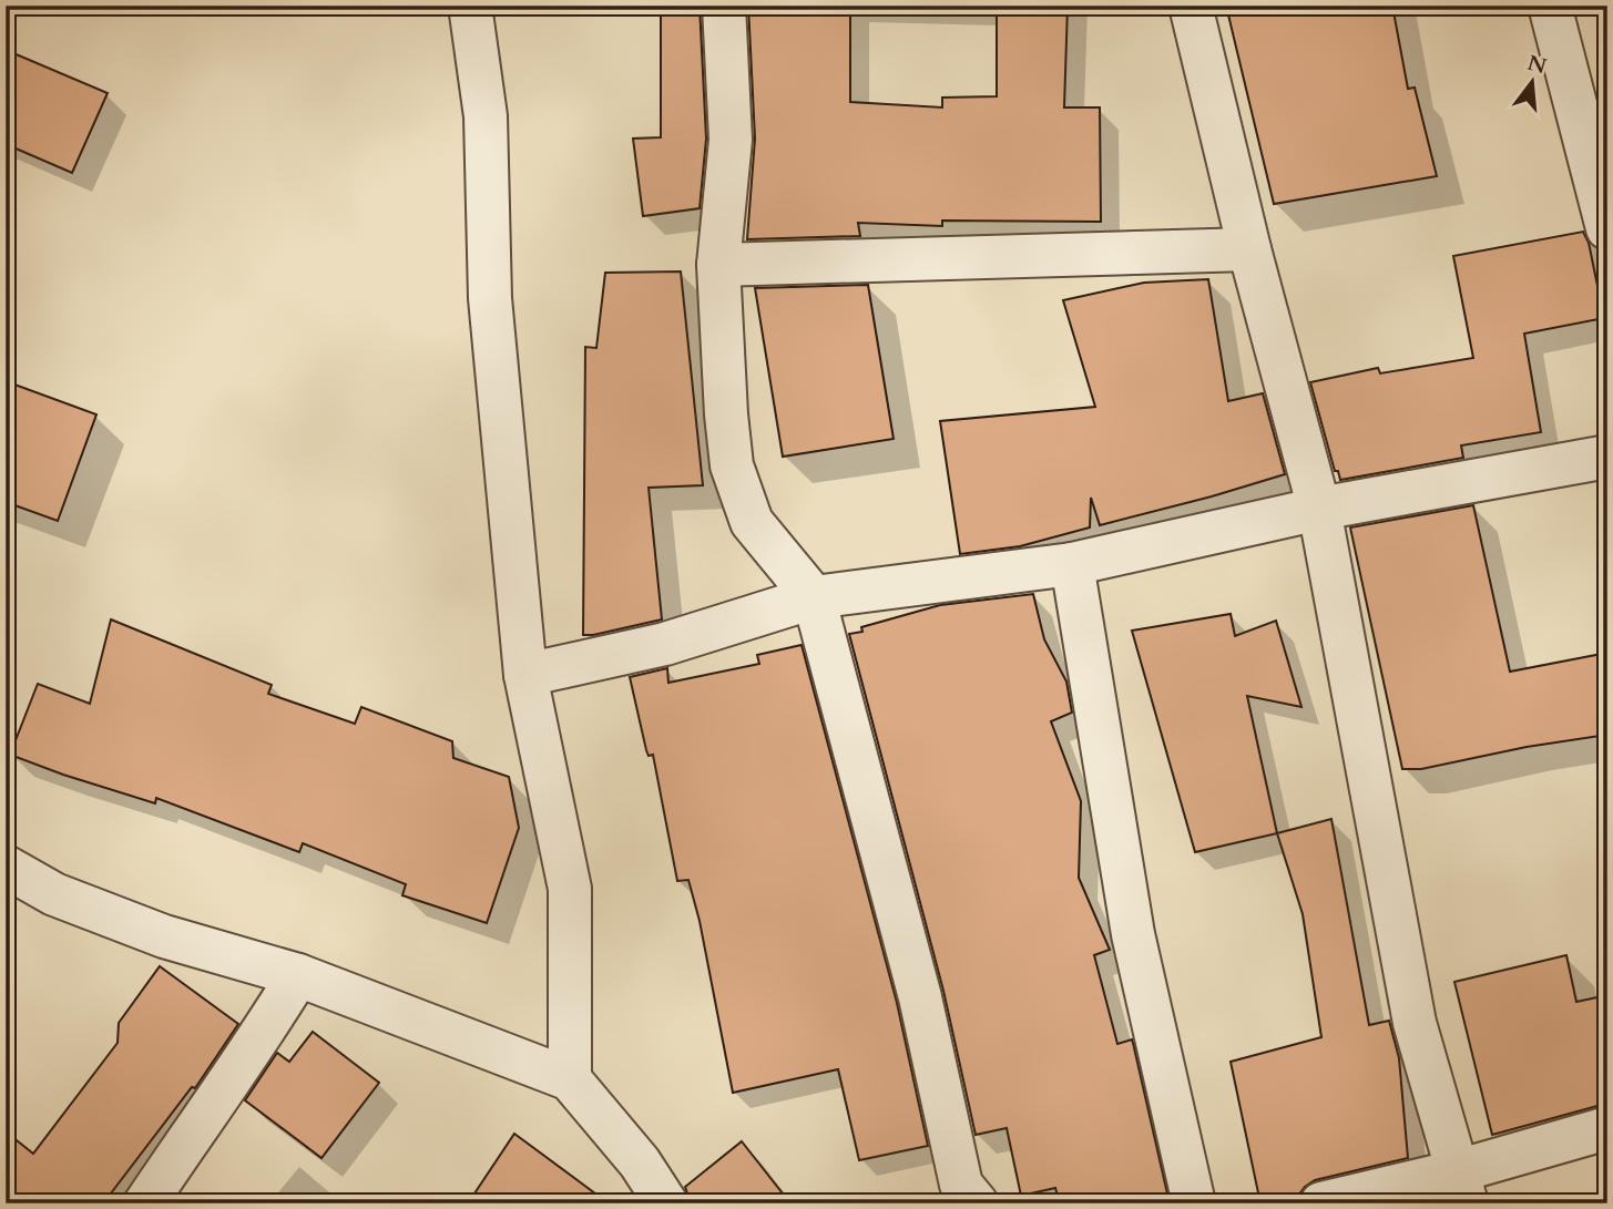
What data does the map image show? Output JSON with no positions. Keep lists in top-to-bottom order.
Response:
{
  "north": "top"
}
